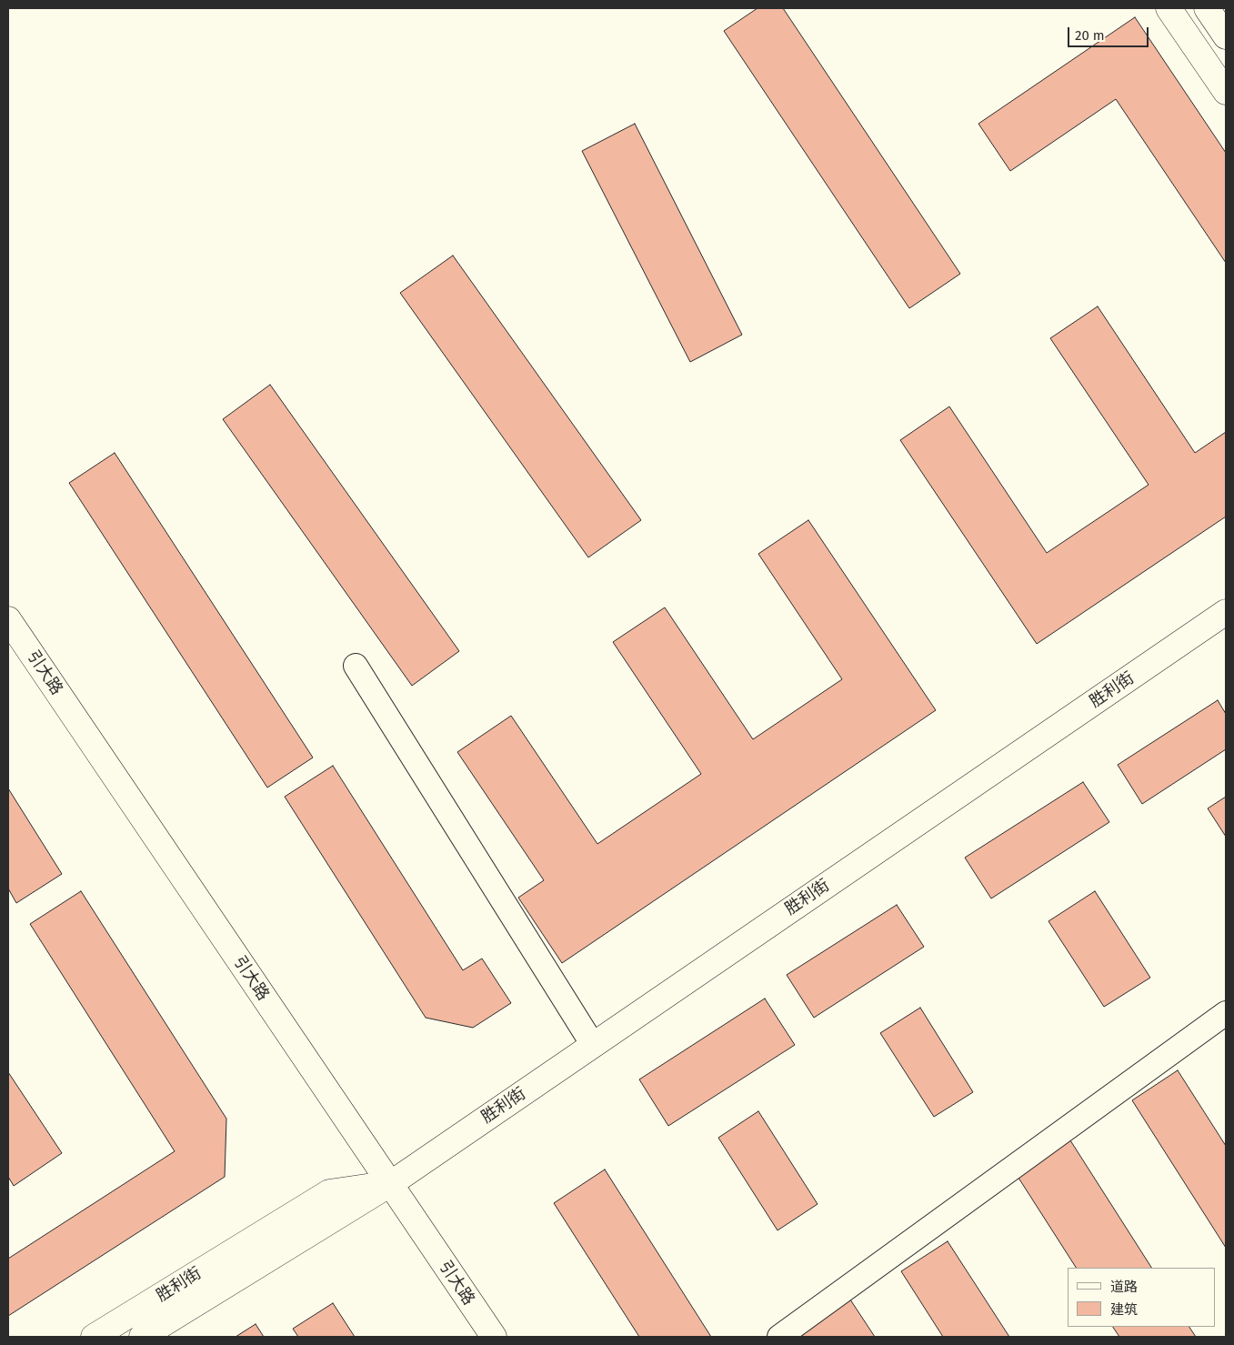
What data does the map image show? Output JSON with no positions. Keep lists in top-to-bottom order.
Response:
{
  "streets": {
    "street": ["引大路", "胜利街"]
  },
  "crossings": [
    ["引大路", "胜利街"]
  ],
  "legend": ["道路", "建筑"],
  "scale_bar": "20 m"
}
